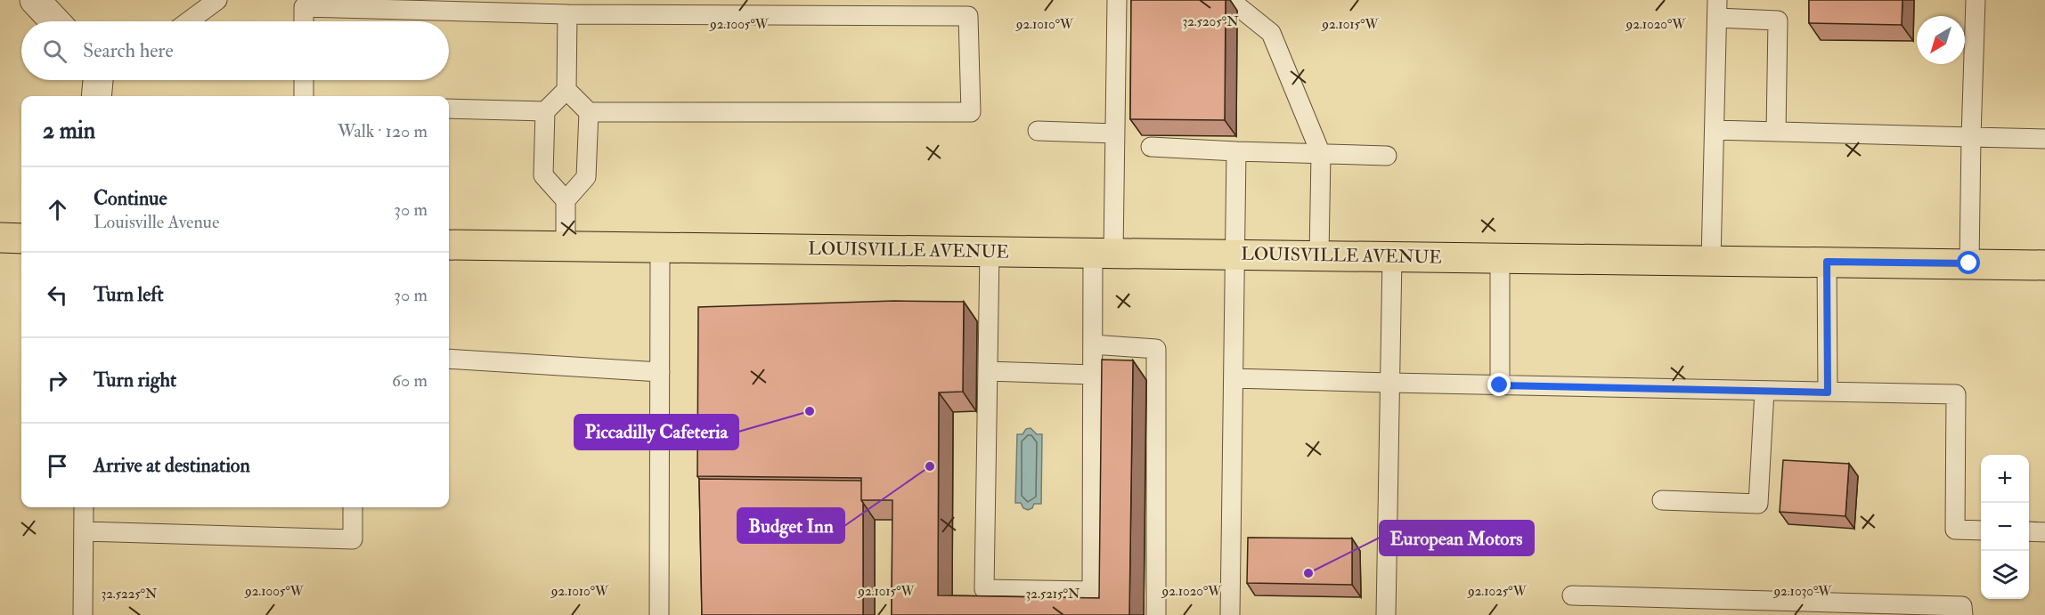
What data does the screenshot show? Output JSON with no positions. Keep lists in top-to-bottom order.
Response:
{
  "streets": {
    "main road": ["LOUISVILLE AVENUE"]
  },
  "places": ["Piccadilly Cafeteria", "Budget Inn", "European Motors"],
  "north": "bottom left",
  "page": {
    "search": "Search here",
    "heading": ["2 min", "Walk · 120 m"],
    "list": [
      ["Continue", "Louisville Avenue", "30 m"],
      ["Turn left", "30 m"],
      ["Turn right", "60 m"],
      "Arrive at destination"
    ],
    "map_buttons": ["+", "−"]
  },
  "coordinates": [
    "32.5205°N",
    "92.1005°W",
    "92.1010°W",
    "92.1015°W",
    "92.1020°W",
    "92.1025°W",
    "92.1030°W",
    "32.5225°N",
    "32.5215°N"
  ]
}
